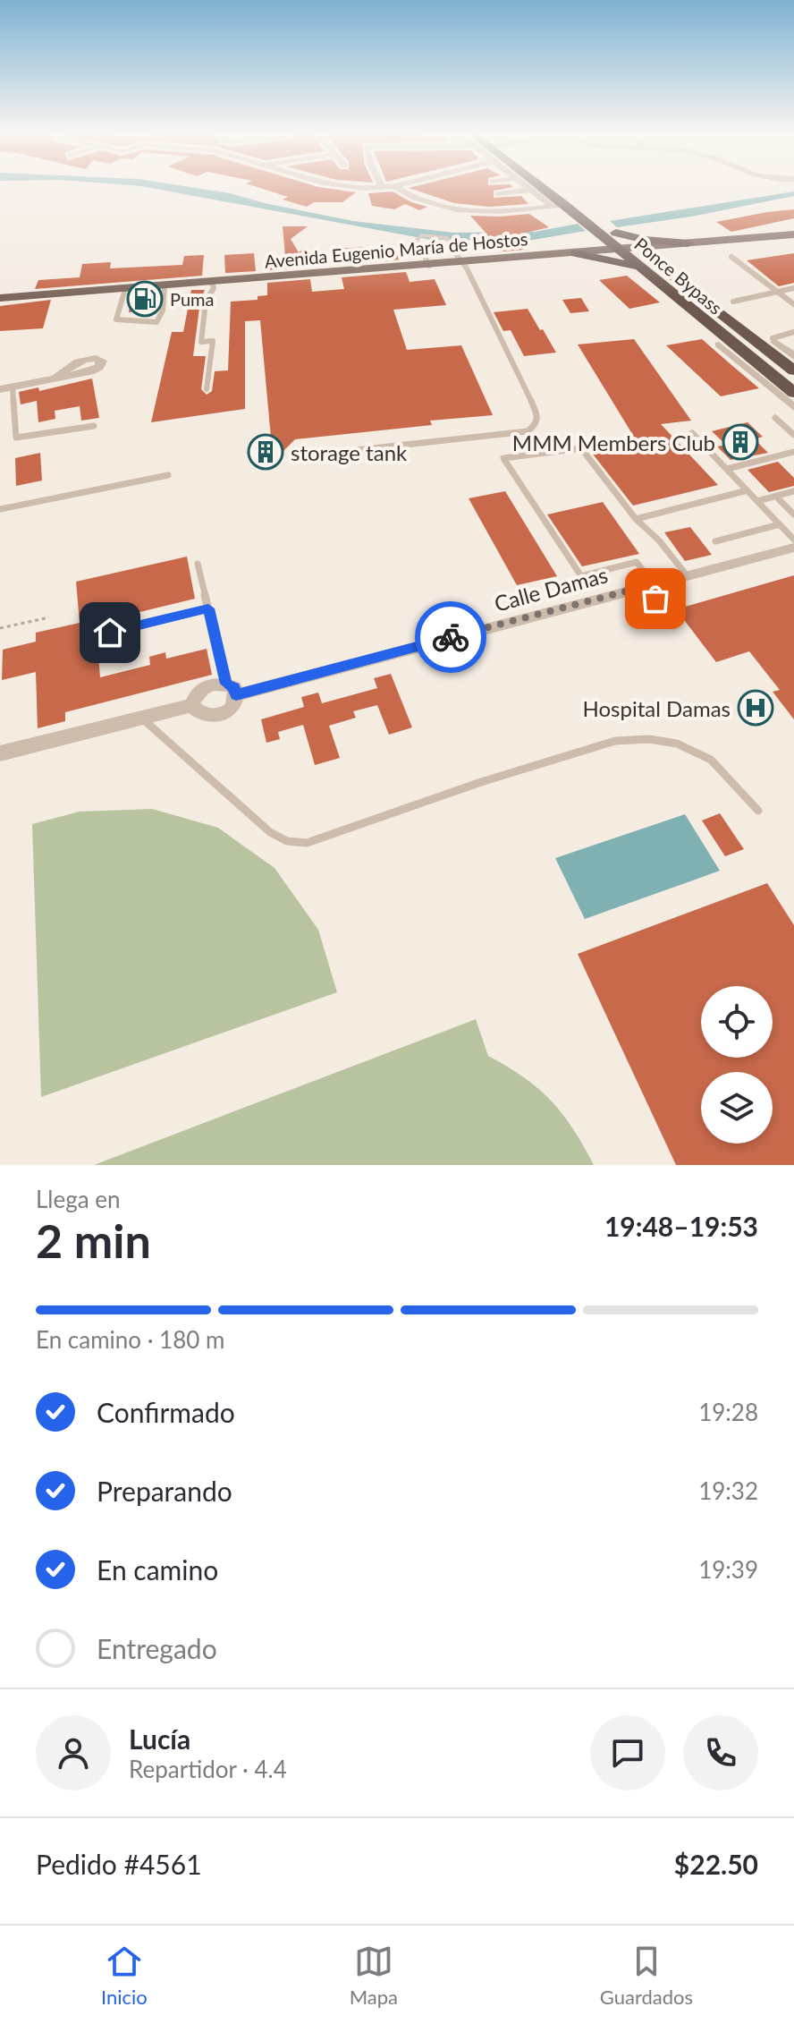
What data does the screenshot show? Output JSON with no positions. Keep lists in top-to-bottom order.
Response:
{
  "streets": {
    "highway": ["Ponce Bypass"],
    "main road": ["Avenida Eugenio María de Hostos"],
    "street": ["Calle Damas"]
  },
  "crossings": [
    ["Avenida Eugenio María de Hostos", "Ponce Bypass"]
  ],
  "places": {
    "fuel station": ["Puma"],
    "building": ["MMM Members Club", "storage tank"],
    "hospital": ["Hospital Damas"]
  },
  "page": {
    "heading": ["2 min", "Llega en", "19:48–19:53"],
    "panel": [
      "Lucía",
      "Repartidor · 4.4",
      "Pedido #4561",
      "$22.50"
    ],
    "bar": "En camino · 180 m",
    "list": [
      ["Confirmado", "19:28"],
      ["Preparando", "19:32"],
      ["En camino", "19:39"],
      "Entregado"
    ],
    "tabs": ["Inicio", "Mapa", "Guardados"]
  }
}
